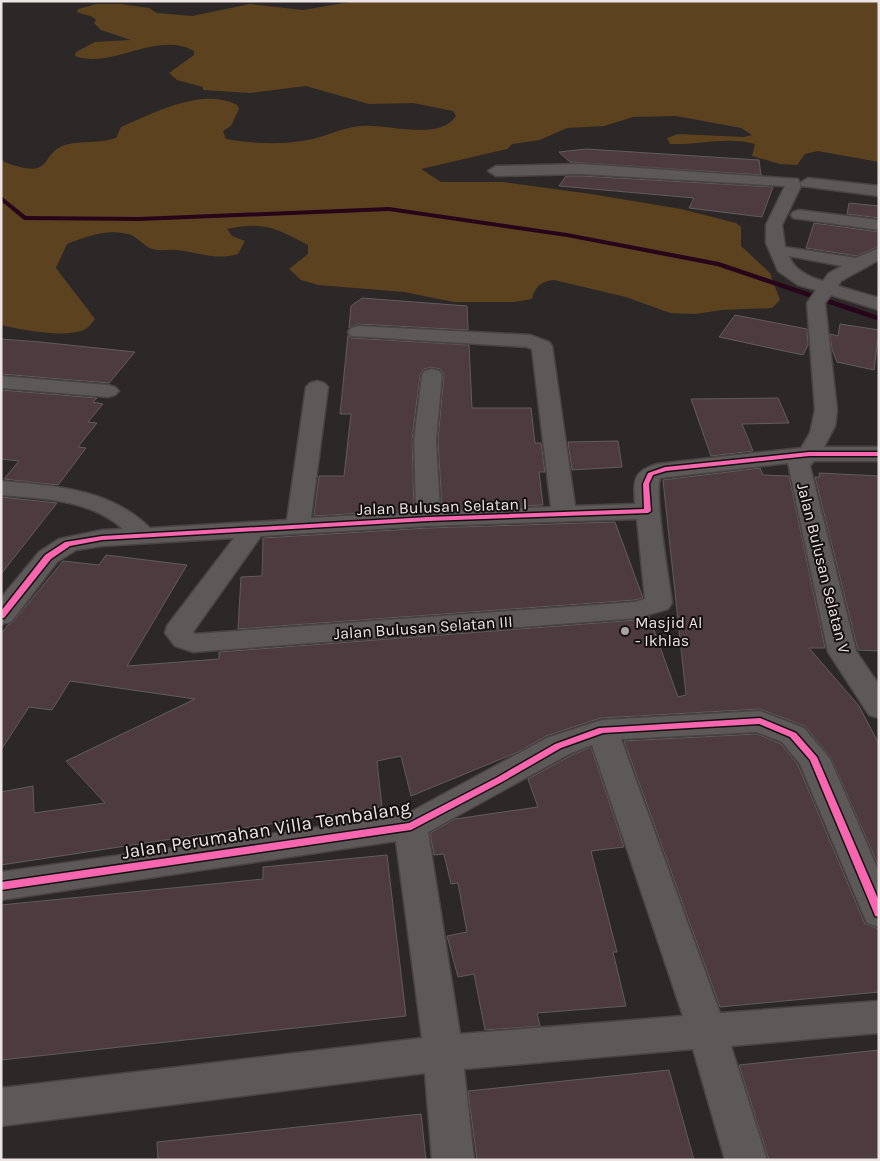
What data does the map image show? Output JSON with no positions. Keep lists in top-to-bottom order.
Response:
{
  "streets": {
    "street": [
      "Jalan Bulusan Selatan I",
      "Jalan Bulusan Selatan V",
      "Jalan Bulusan Selatan III",
      "Jalan Perumahan Villa Tembalang"
    ]
  },
  "crossings": [
    ["Jalan Bulusan Selatan I", "Jalan Bulusan Selatan III"]
  ],
  "places": ["Masjid Al - Ikhlas"]
}
